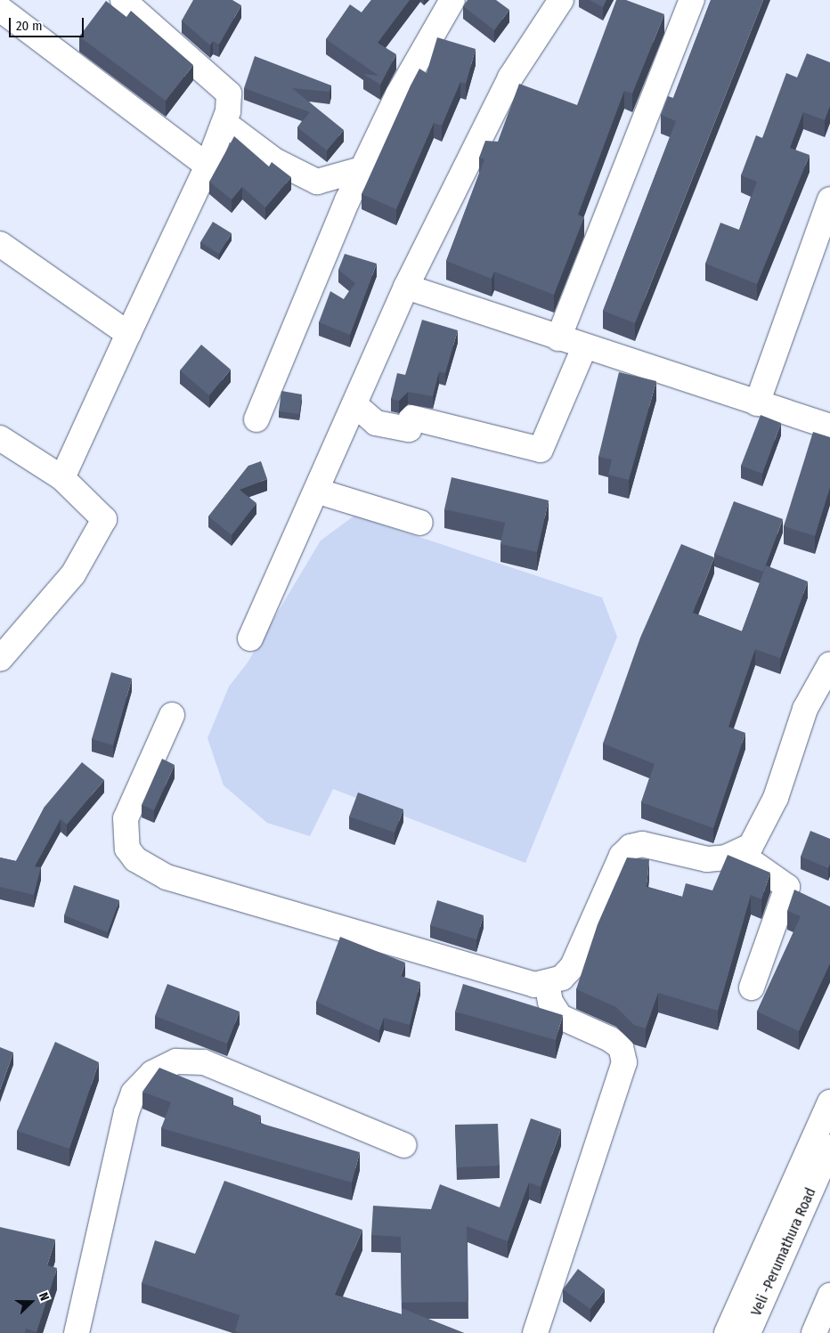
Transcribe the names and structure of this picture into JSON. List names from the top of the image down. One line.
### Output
{"streets":{"street":["Veli -Perumathura Road"]},"scale_bar":"20 m","north":"right"}
